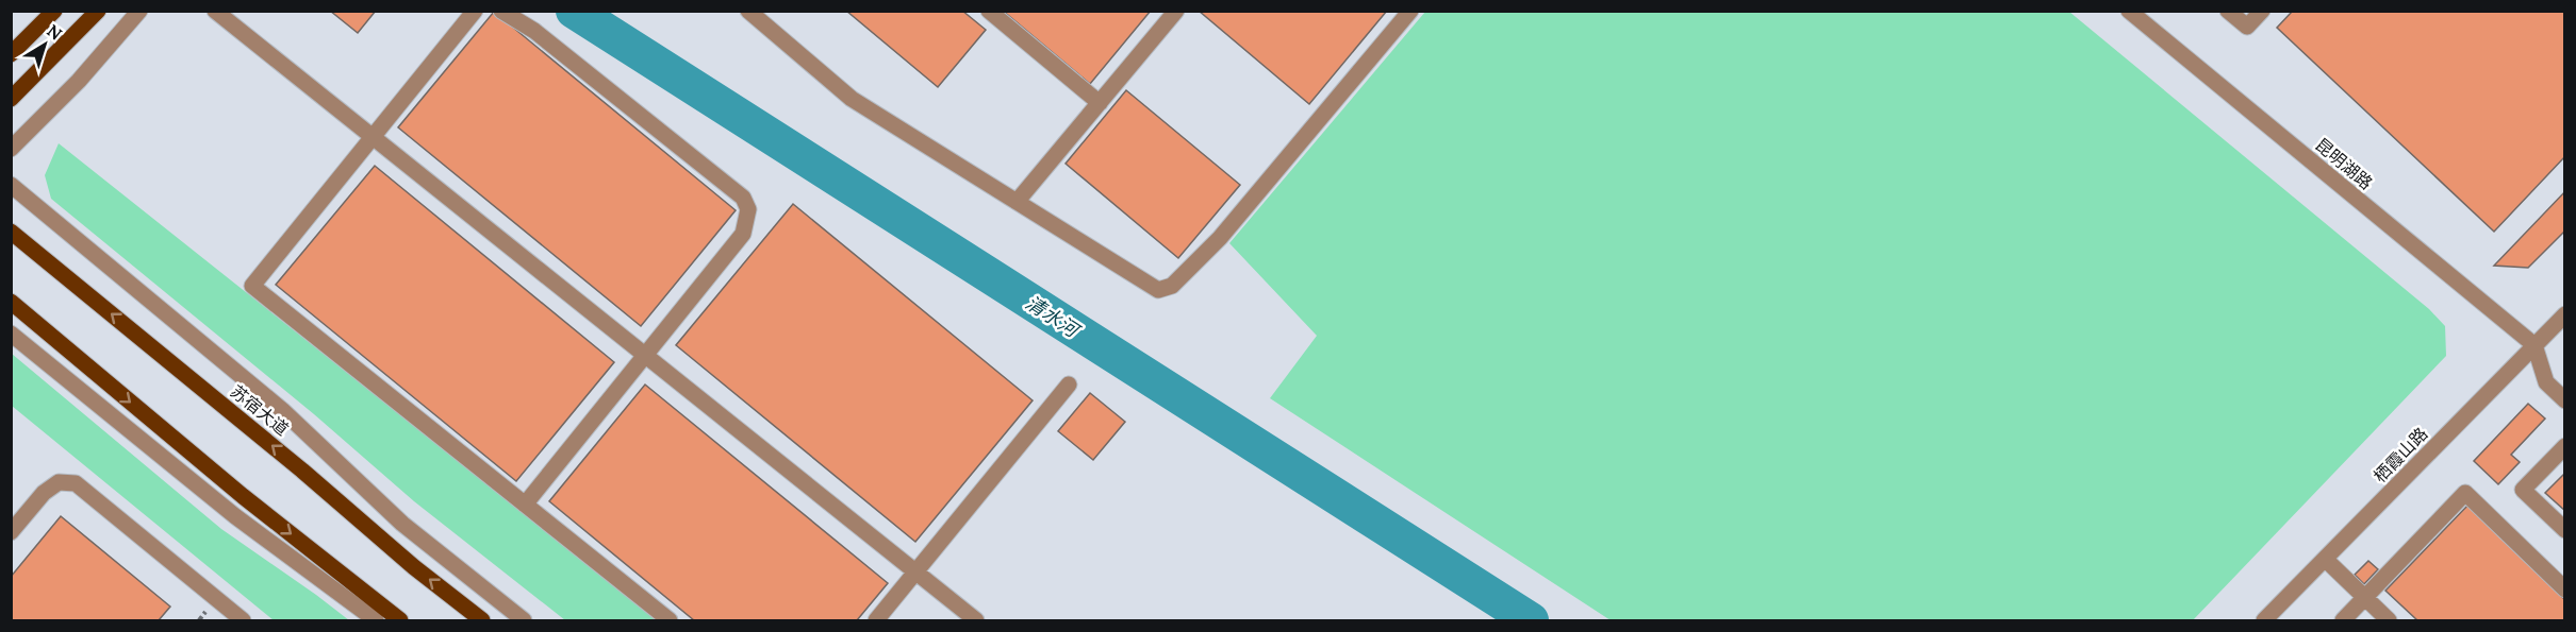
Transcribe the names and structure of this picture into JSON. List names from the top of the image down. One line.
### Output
{"streets":{"main road":["苏宿大道"],"street":["昆明湖路","栖霞山路"]},"crossings":[["昆明湖路","栖霞山路"]],"water":["清水河"],"north":"top right"}
